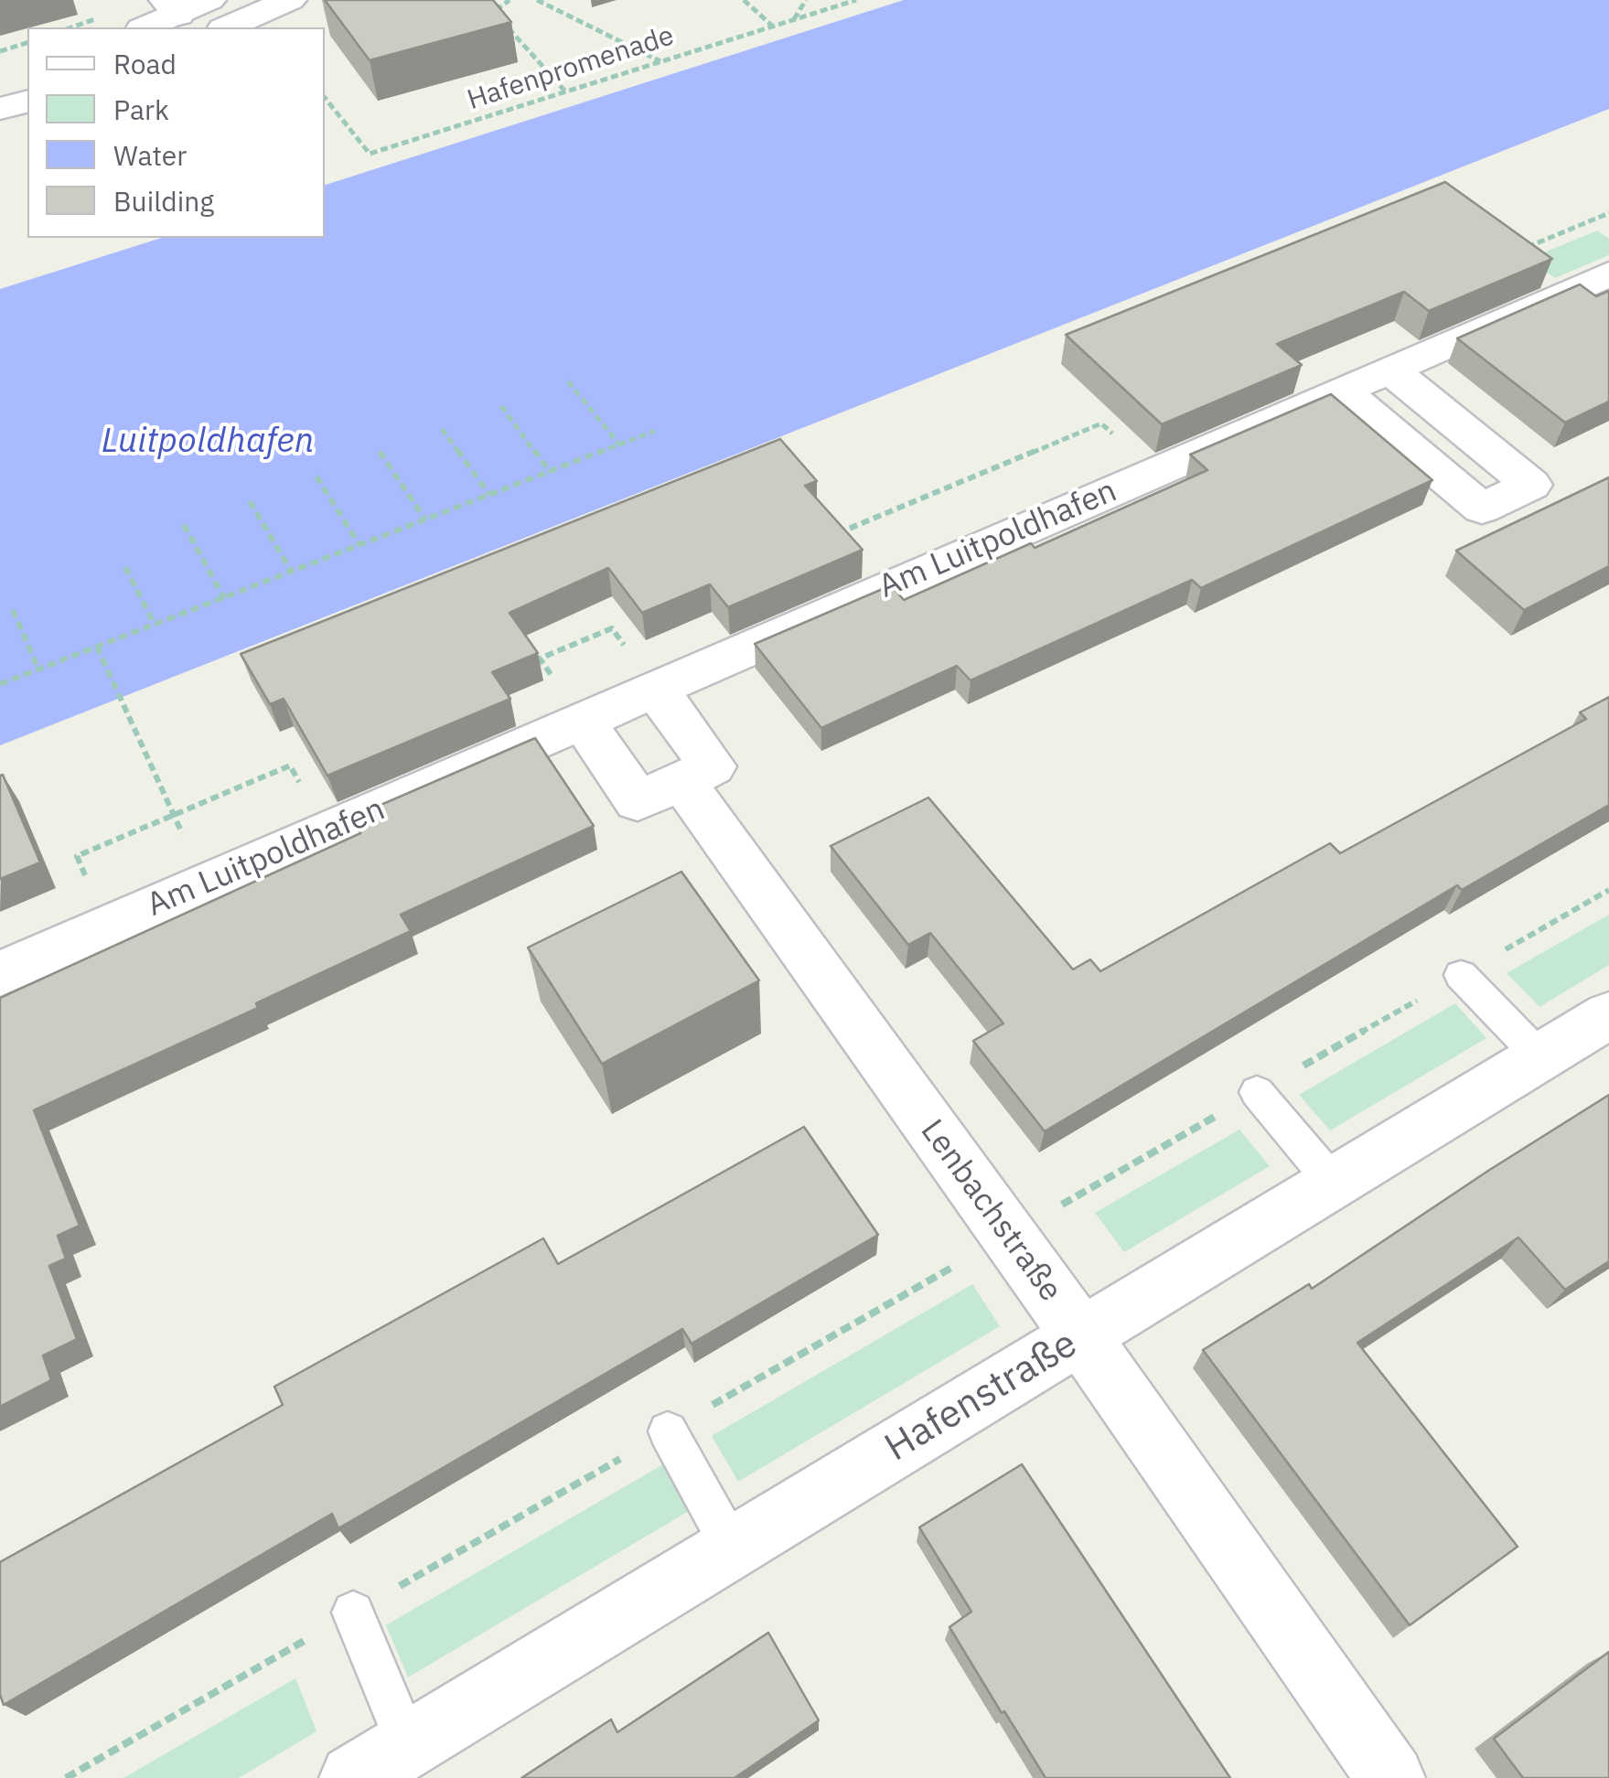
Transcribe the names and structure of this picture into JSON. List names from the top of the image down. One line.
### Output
{"streets":{"street":["Am Luitpoldhafen","Lenbachstraße","Hafenstraße"],"path":["Hafenpromenade"]},"crossings":[["Lenbachstraße","Hafenstraße"]],"water":["Luitpoldhafen"],"legend":["Road","Park","Water","Building"]}
